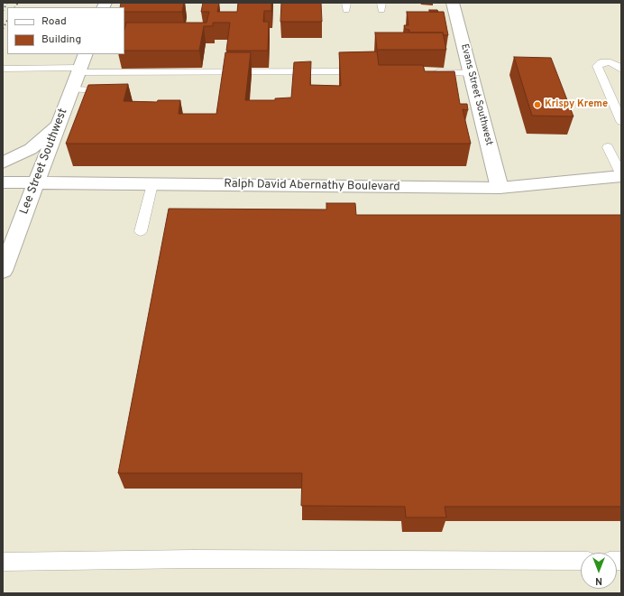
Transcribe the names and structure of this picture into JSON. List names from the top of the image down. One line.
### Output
{"streets":{"street":["Evans Street Southwest","Lee Street Southwest","Ralph David Abernathy Boulevard"]},"crossings":[["Evans Street Southwest","Ralph David Abernathy Boulevard"],["Lee Street Southwest","Ralph David Abernathy Boulevard"]],"places":["Krispy Kreme"],"legend":["Road","Building"],"north":"bottom"}
